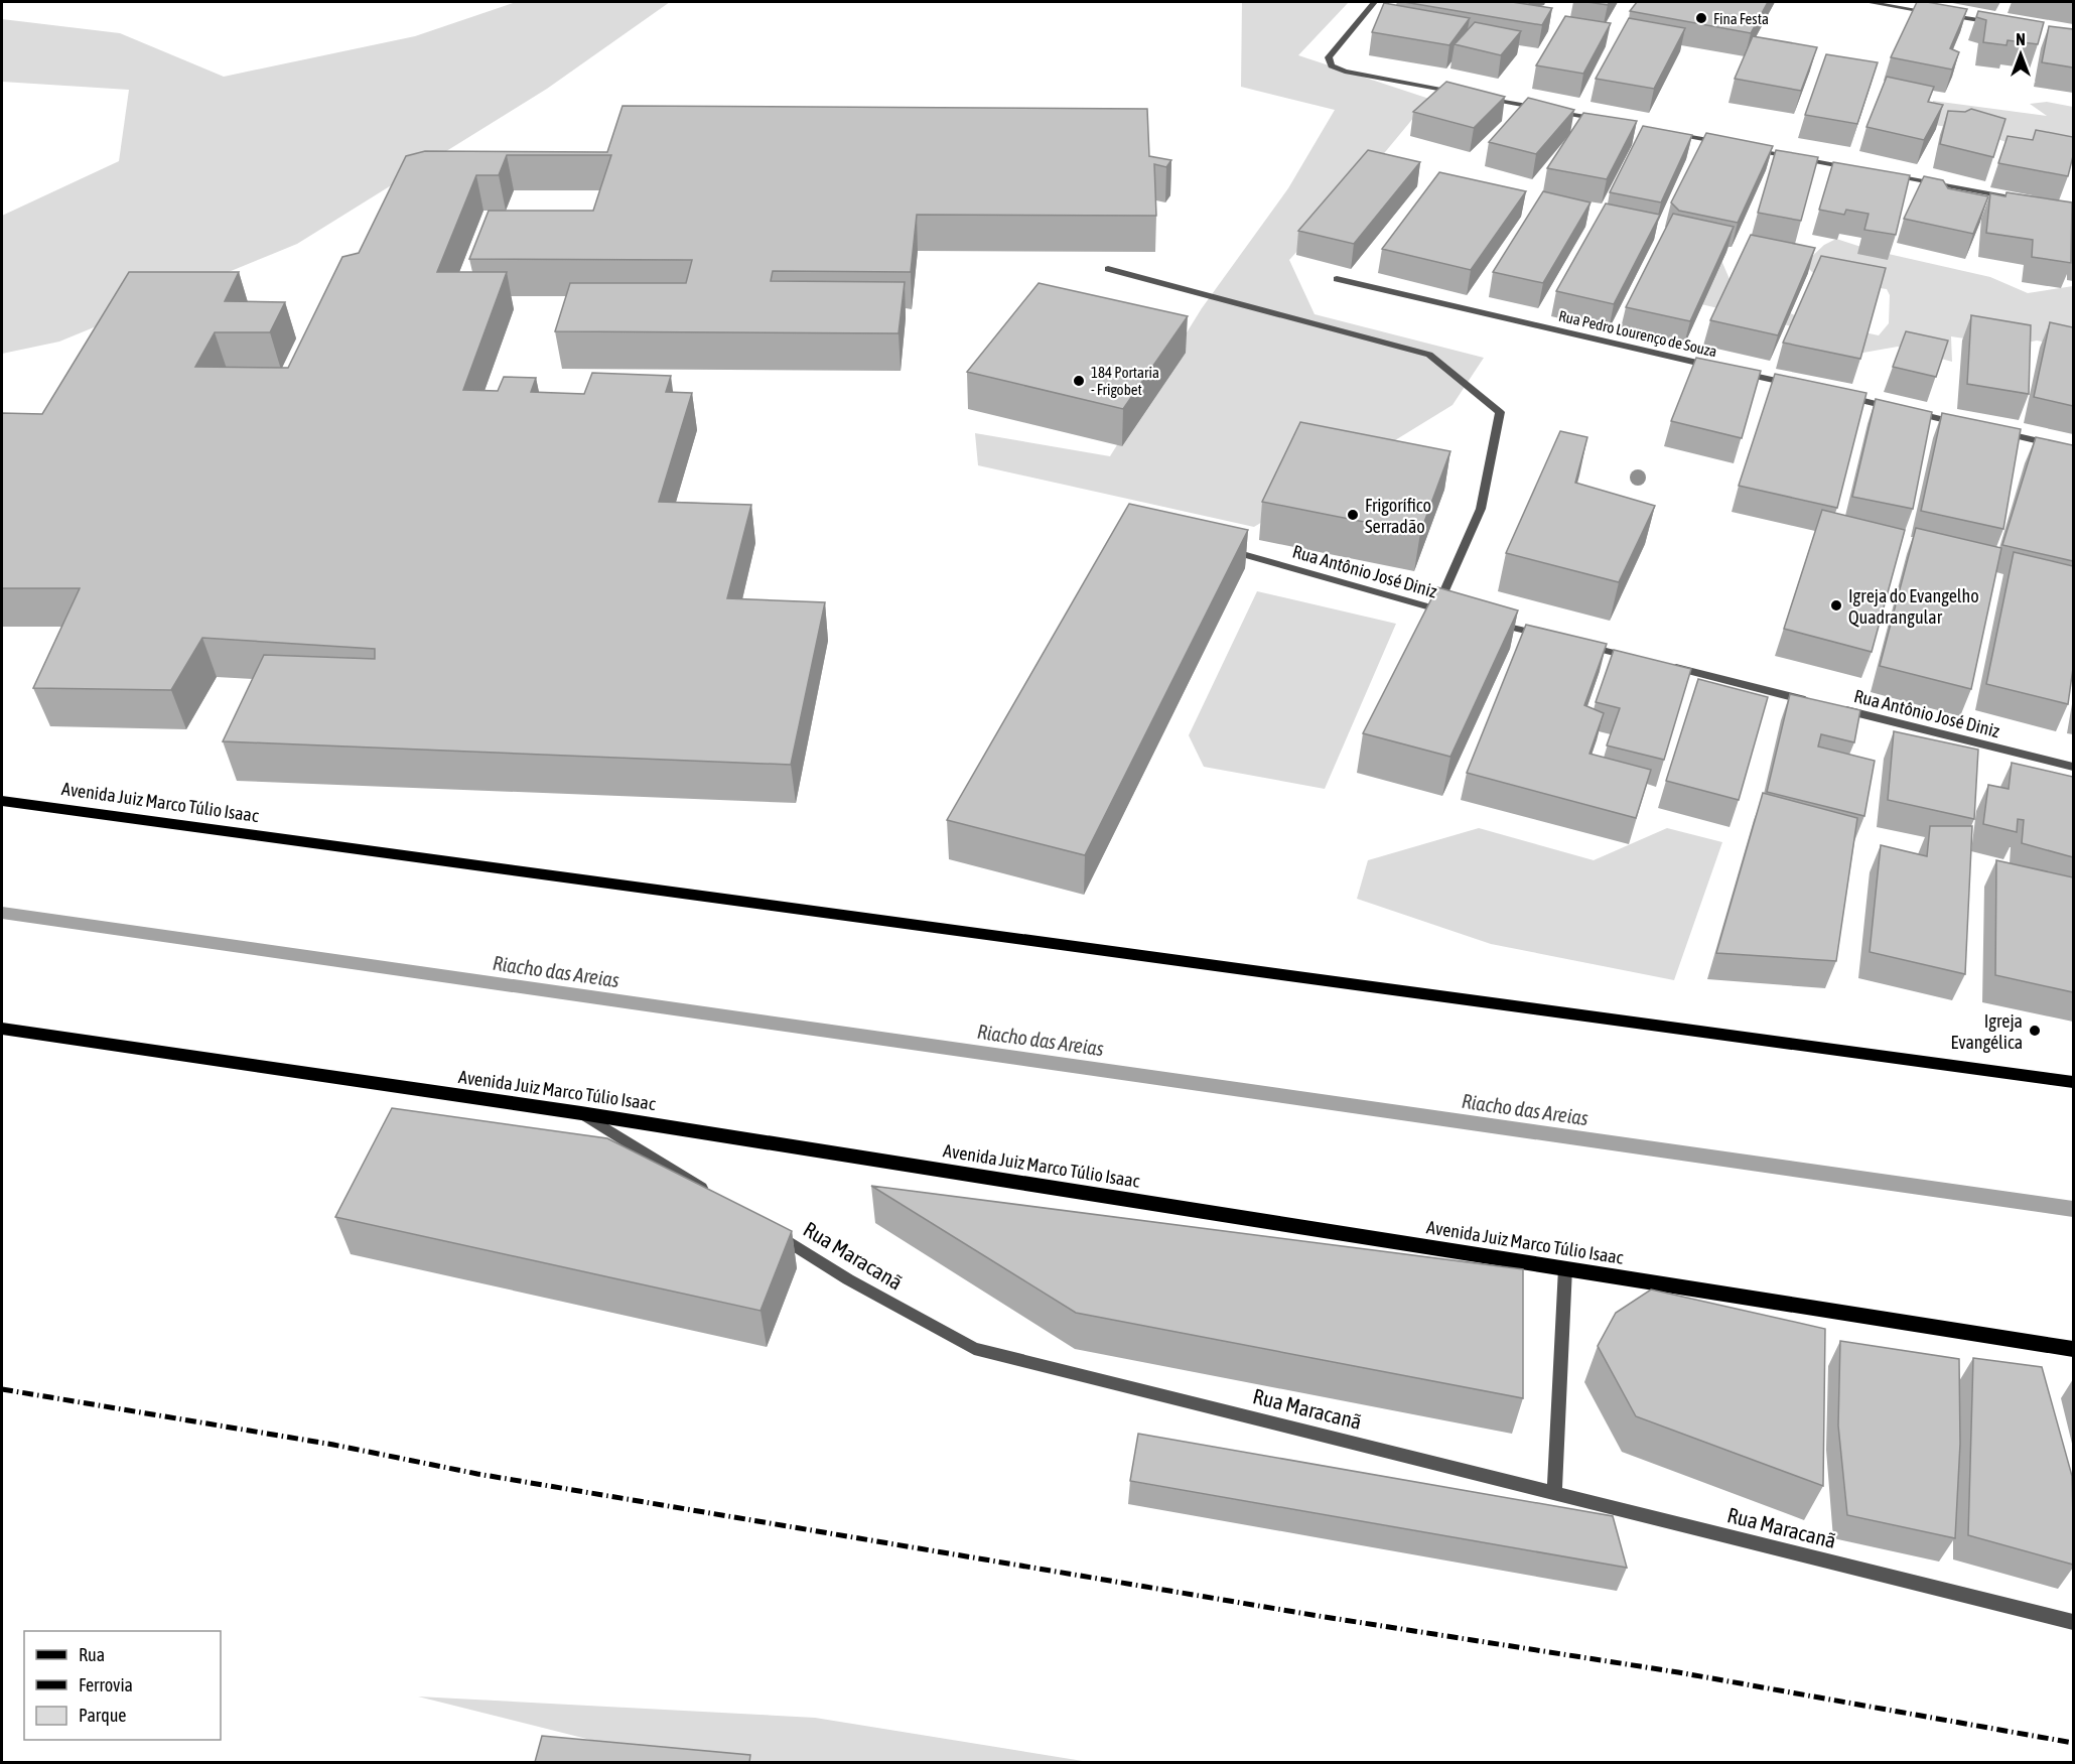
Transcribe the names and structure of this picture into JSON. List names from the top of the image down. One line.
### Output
{"streets":{"main road":["Avenida Juiz Marco Túlio Isaac"],"street":["Rua Pedro Lourenço de Souza","Rua Antônio José Diniz","Rua Maracanã"]},"water":["Riacho das Areias"],"places":["Fina Festa","184 Portaria - Frigobet","Frigorífico Serradão","Igreja do Evangelho Quadrangular","Igreja Evangélica"],"legend":["Rua","Ferrovia","Parque"],"north":"top"}
